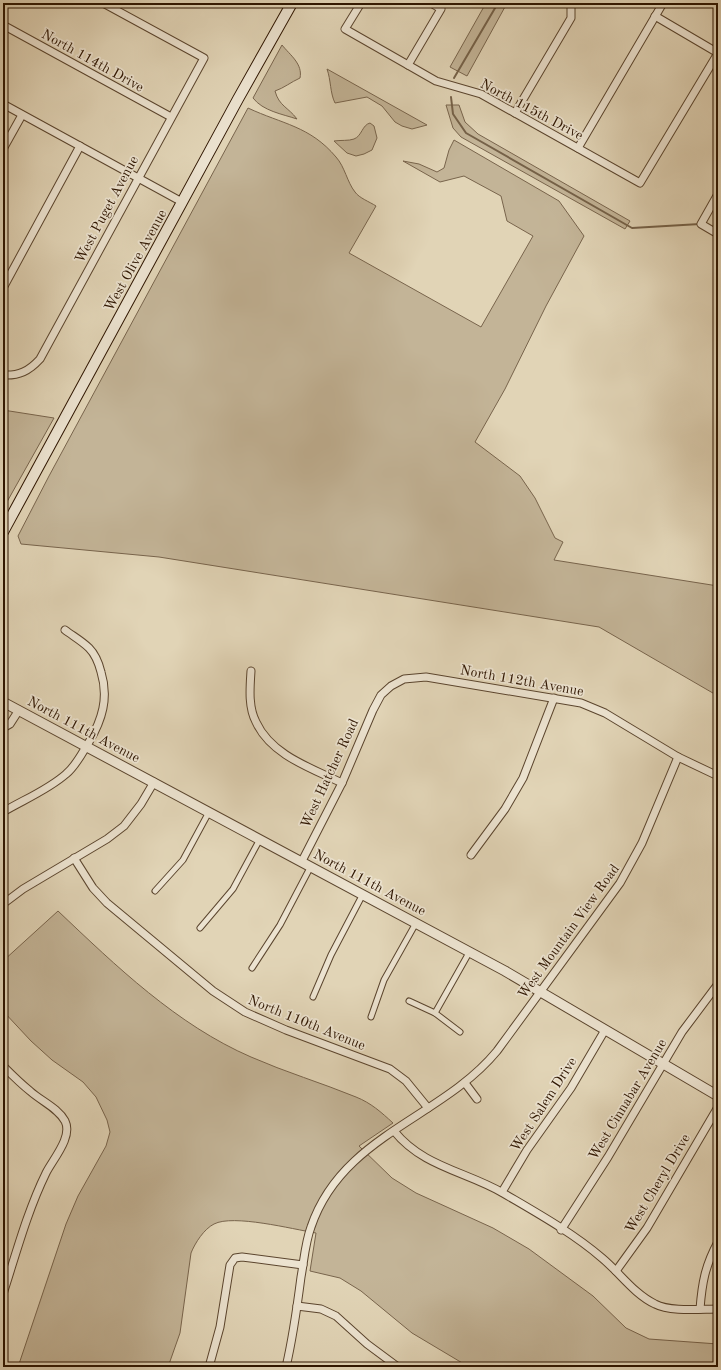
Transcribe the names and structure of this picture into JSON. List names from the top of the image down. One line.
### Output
{"streets":{"main road":["West Olive Avenue"],"street":["North 114th Drive","North 115th Drive","West Puget Avenue","North 112th Avenue","North 111th Avenue","West Hatcher Road","West Mountain View Road","North 110th Avenue","West Cinnabar Avenue","West Salem Drive","West Cheryl Drive"]},"crossings":[["North 114th Drive","West Puget Avenue"],["North 112th Avenue","West Hatcher Road"],["North 112th Avenue","West Mountain View Road"],["North 111th Avenue","West Hatcher Road"],["North 111th Avenue","West Mountain View Road"],["North 111th Avenue","West Cinnabar Avenue"],["North 111th Avenue","West Salem Drive"],["West Mountain View Road","North 110th Avenue"]]}
